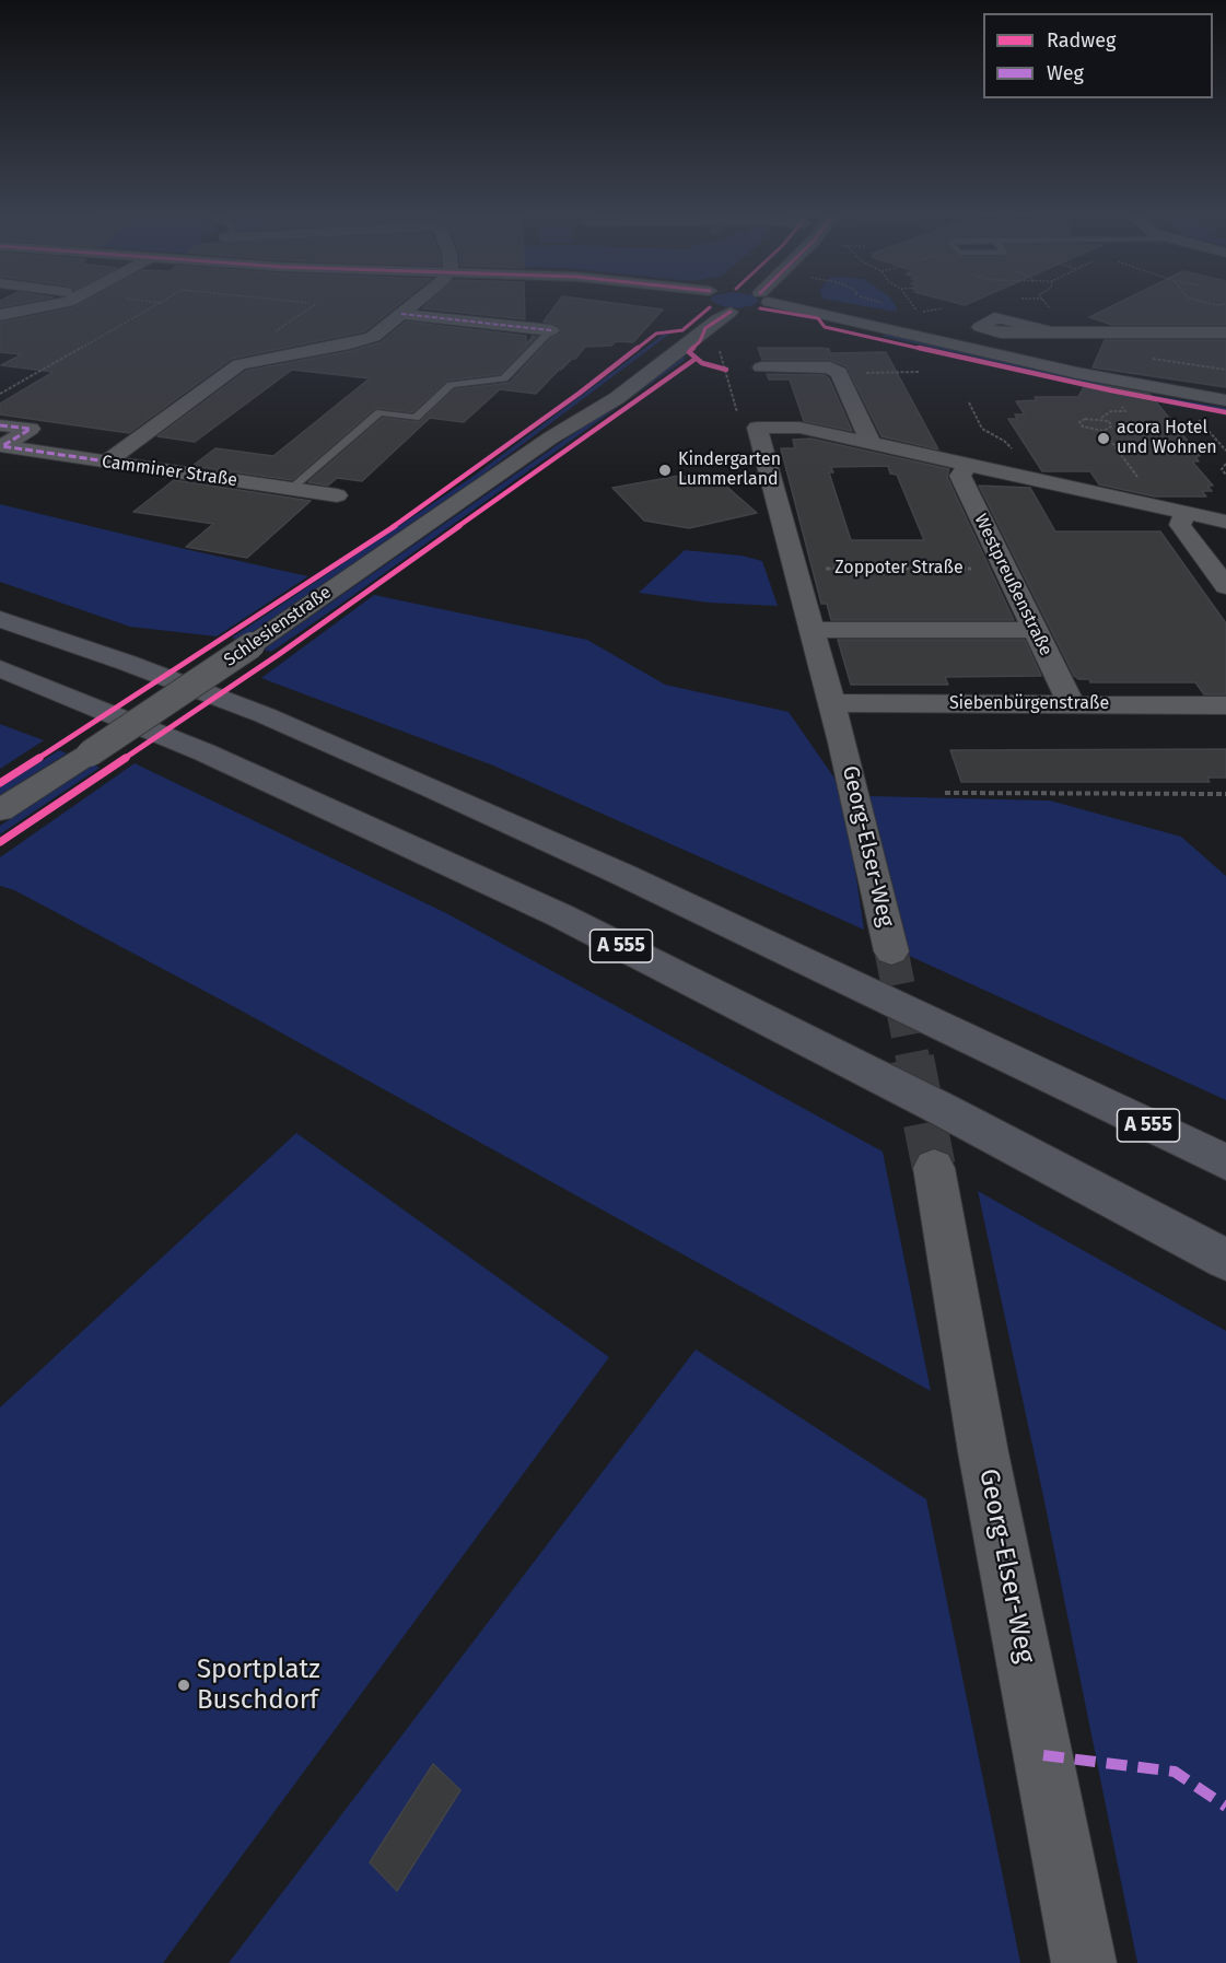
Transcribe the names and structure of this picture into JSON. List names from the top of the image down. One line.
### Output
{"streets":{"highway":["A 555"],"street":["Camminer Straße","Westpreußenstraße","Schlesienstraße","Siebenbürgenstraße","Georg-Elser-Weg"],"path":["Zoppoter Straße"]},"crossings":[["Zoppoter Straße","Westpreußenstraße"],["Westpreußenstraße","Siebenbürgenstraße"],["Siebenbürgenstraße","Georg-Elser-Weg"]],"places":["acora Hotel und Wohnen","Kindergarten Lummerland","Sportplatz Buschdorf"],"legend":["Radweg","Weg"]}
